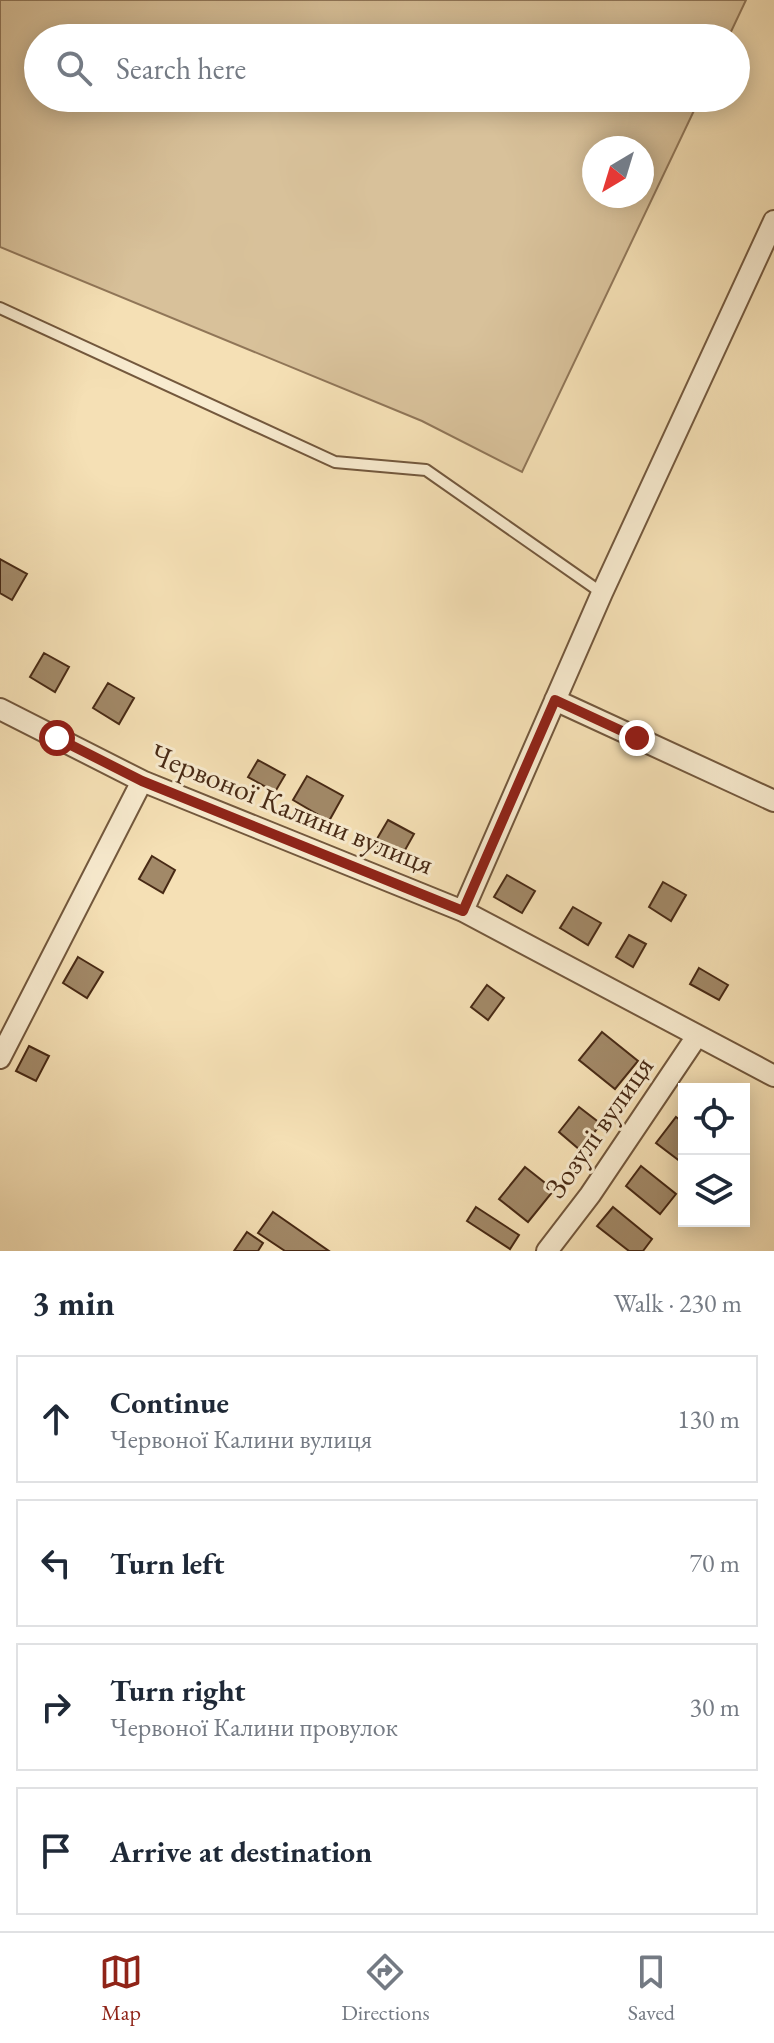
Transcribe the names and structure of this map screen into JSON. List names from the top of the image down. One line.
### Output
{"streets":{"street":["Червоної Калини вулиця","Зозулі вулиця"]},"crossings":[["Червоної Калини вулиця","Зозулі вулиця"]],"north":"bottom left","page":{"search":"Search here","heading":["3 min","Walk · 230 m"],"list":[["Continue","Червоної Калини вулиця","130 m"],["Turn left","70 m"],["Turn right","Червоної Калини провулок","30 m"],"Arrive at destination"],"nav":["Map","Directions","Saved"]}}
